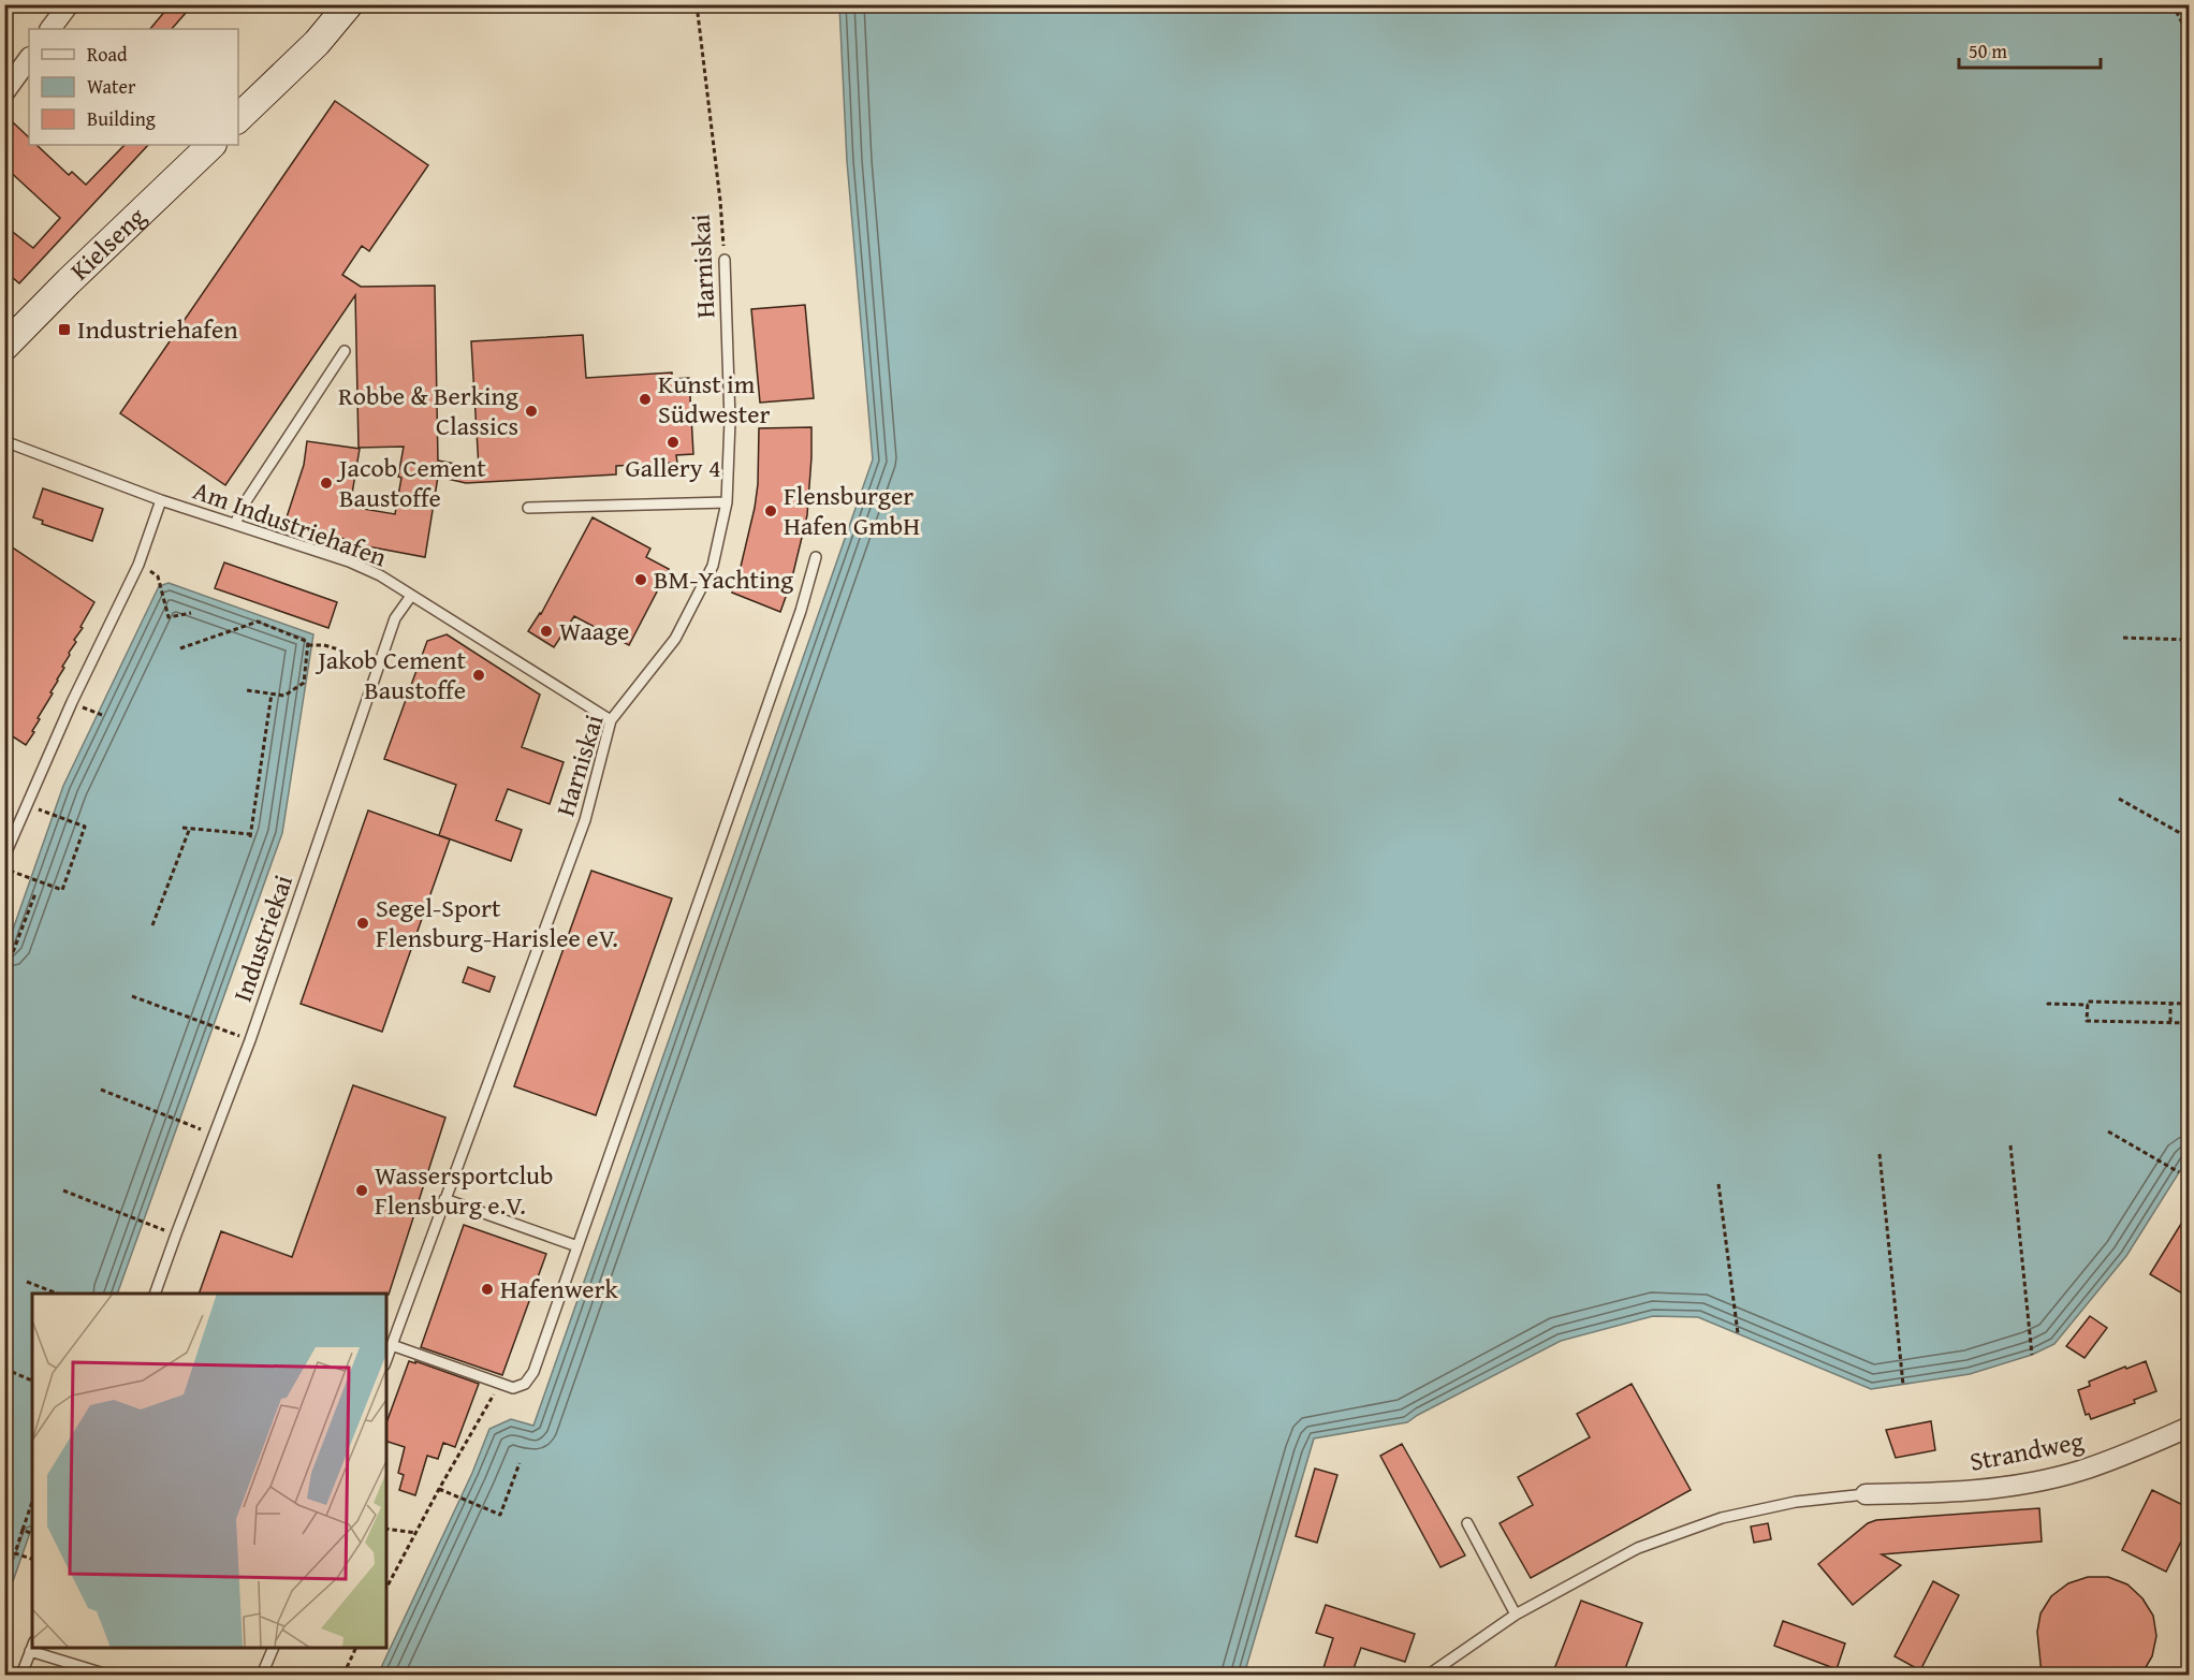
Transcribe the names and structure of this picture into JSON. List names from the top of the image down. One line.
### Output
{"streets":{"street":["Kielseng","Strandweg"],"lane":["Harniskai","Am Industriehafen","Industriekai"]},"crossings":[["Harniskai","Am Industriehafen"],["Am Industriehafen","Industriekai"]],"places":{"transit":["Industriehafen"],"other":["Kunst im Südwester","Robbe & Berking Classics","Gallery 4","Jacob Cement Baustoffe","Flensburger Hafen GmbH","BM-Yachting","Waage","Jakob Cement Baustoffe","Segel-Sport Flensburg-Harislee eV.","Wassersportclub Flensburg e.V.","Hafenwerk"]},"legend":["Road","Water","Building"],"scale_bar":"50 m"}
